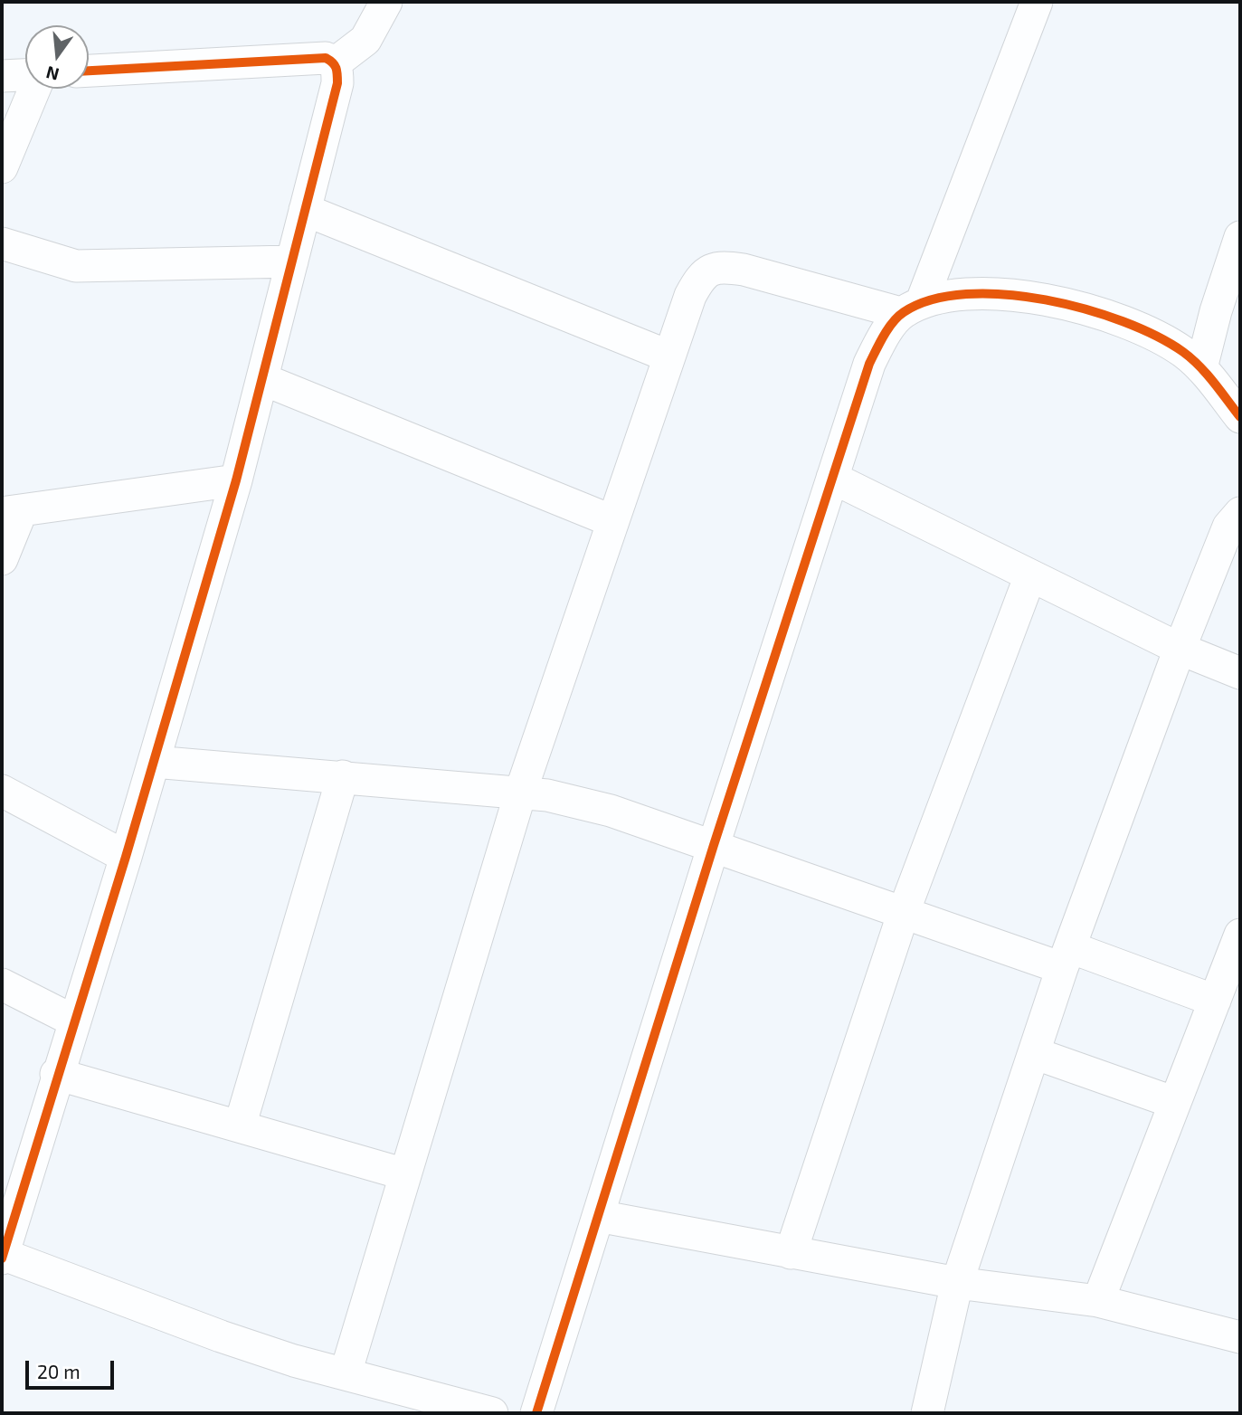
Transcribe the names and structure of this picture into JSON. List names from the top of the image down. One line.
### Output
{"scale_bar":"20 m","north":"bottom"}
